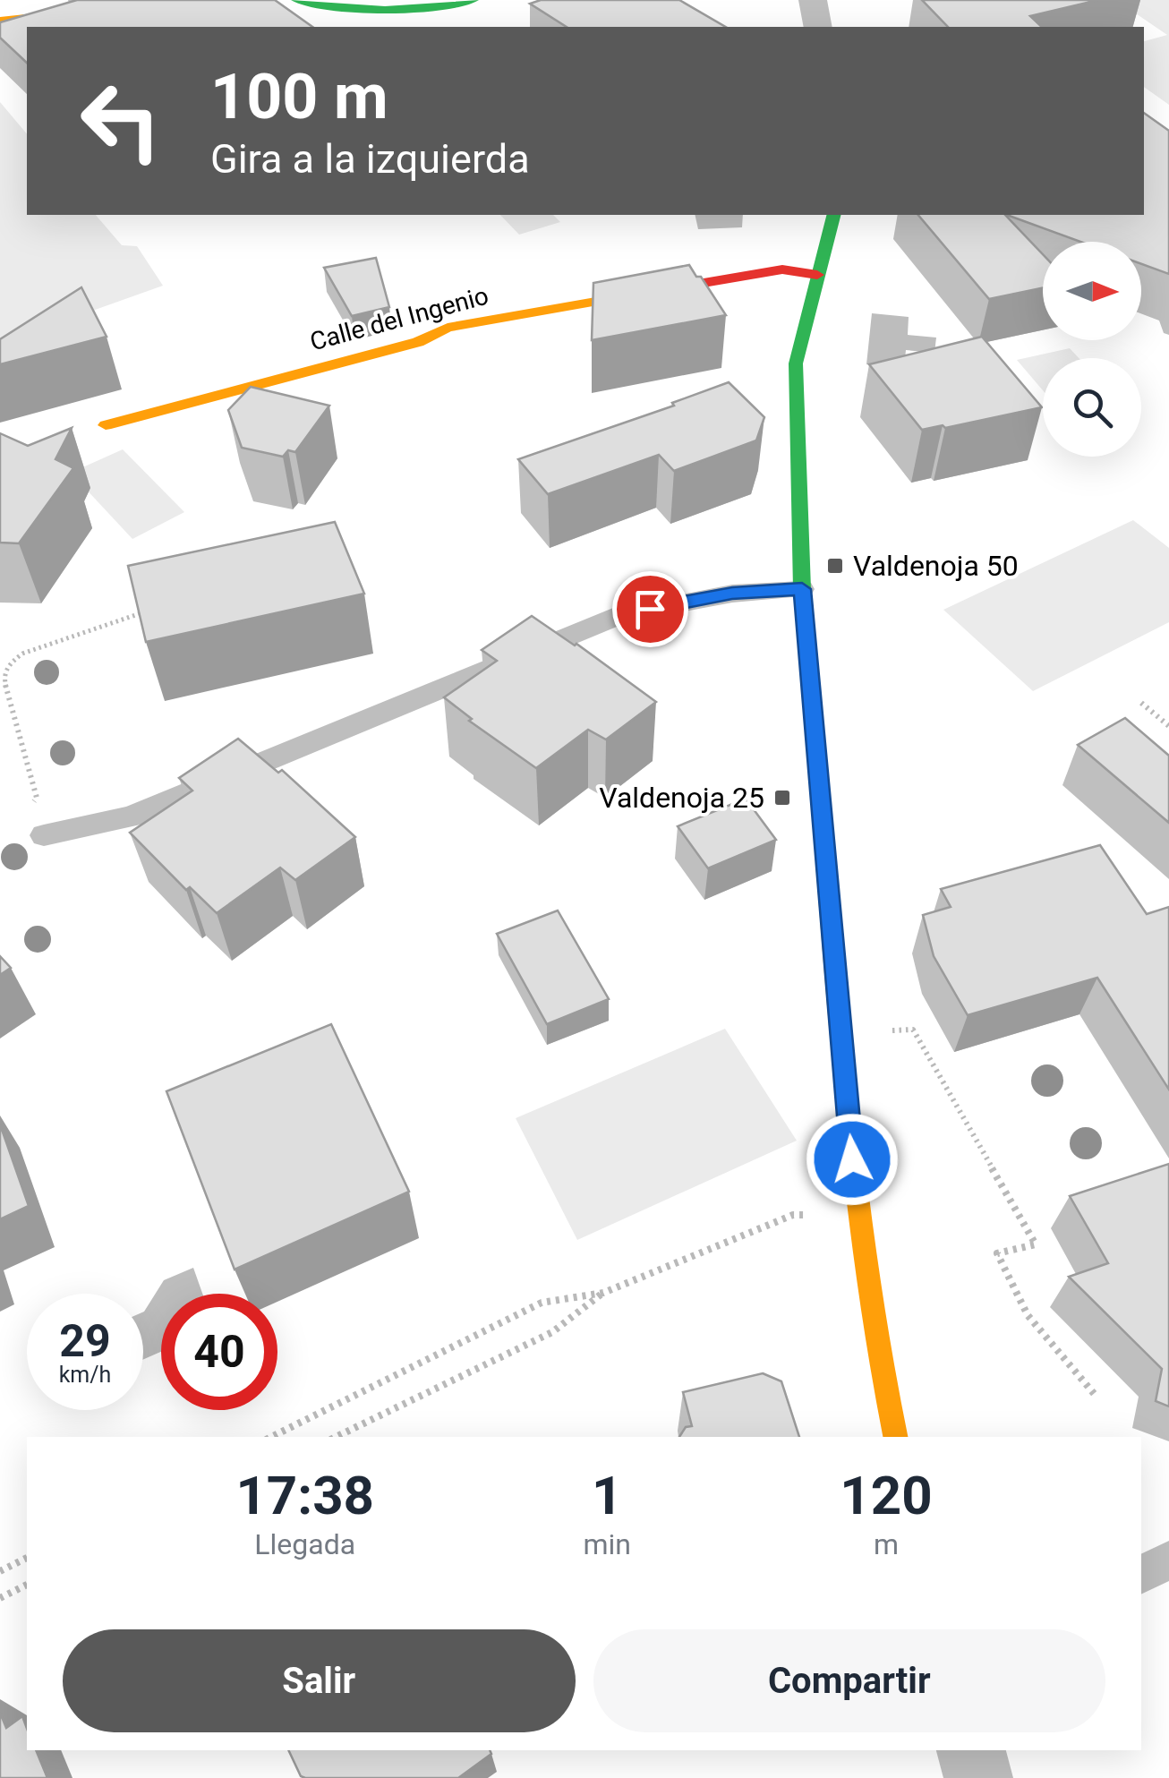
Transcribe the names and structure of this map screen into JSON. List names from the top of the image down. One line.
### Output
{"streets":{"street":["Calle del Ingenio"]},"places":{"transit":["Valdenoja 50","Valdenoja 25"]},"north":"right","page":{"turn":["100 m","Gira a la izquierda"],"speed":"29 km/h","limit":"40","eta":["17:38","Llegada","1","min","120","m"],"buttons":["Salir","Compartir"]}}
